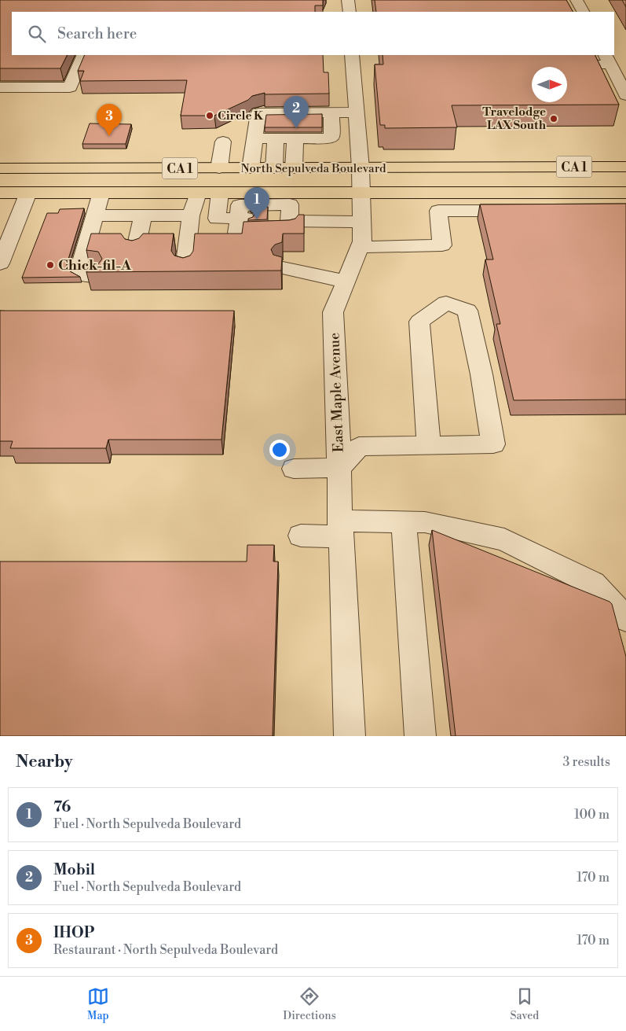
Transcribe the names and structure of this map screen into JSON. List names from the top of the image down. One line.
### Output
{"streets":{"highway":["CA 1","North Sepulveda Boulevard"],"street":["East Maple Avenue"]},"crossings":[["North Sepulveda Boulevard","East Maple Avenue"]],"places":["Circle K","Travelodge LAX South","Chick-fil-A"],"north":"right","page":{"search":"Search here","pins":["2","3","1"],"heading":["Nearby","3 results"],"list":[{"mark":"1","name":"76","note":"Fuel · North Sepulveda Boulevard","value":"100 m"},{"mark":"2","name":"Mobil","note":"Fuel · North Sepulveda Boulevard","value":"170 m"},{"mark":"3","name":"IHOP","note":"Restaurant · North Sepulveda Boulevard","value":"170 m"}],"nav":["Map","Directions","Saved"]}}
